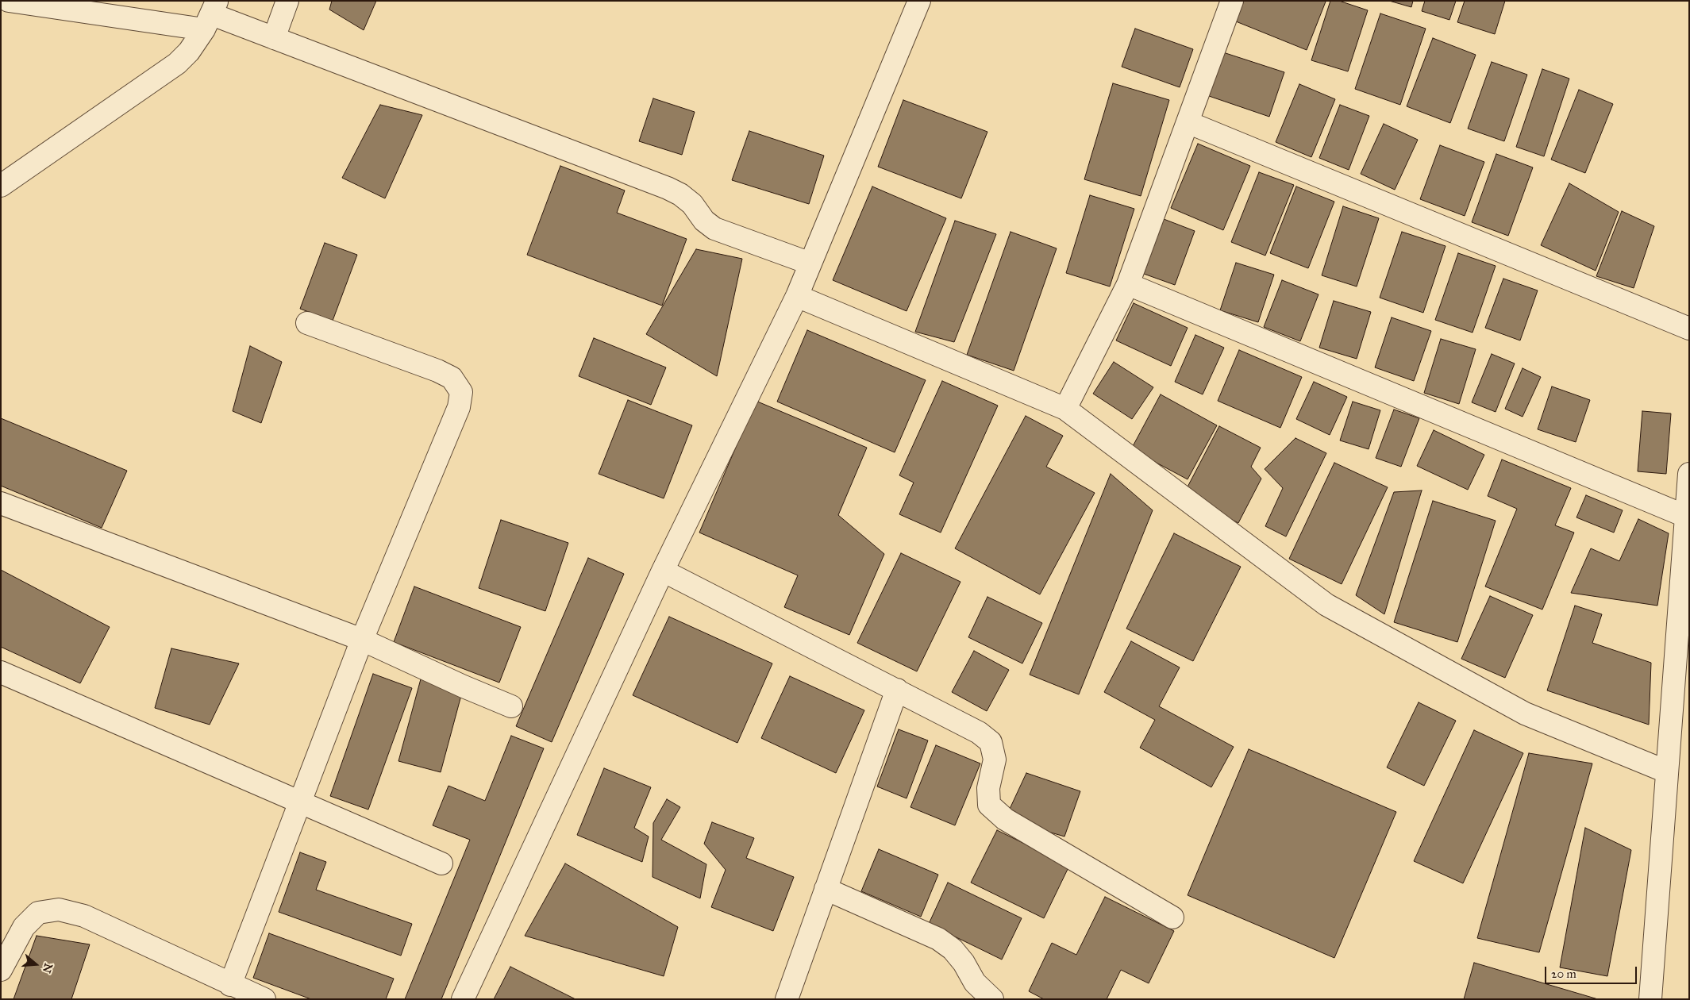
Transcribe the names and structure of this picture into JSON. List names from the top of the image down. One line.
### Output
{"scale_bar":"20 m","north":"right"}
